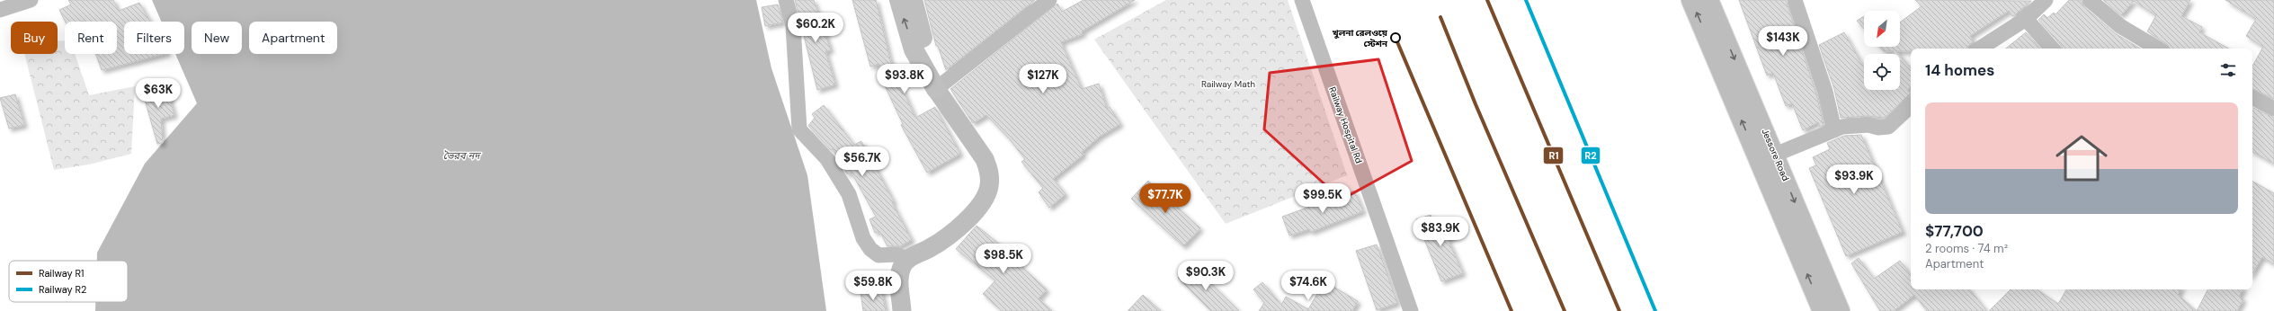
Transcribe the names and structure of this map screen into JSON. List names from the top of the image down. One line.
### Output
{"streets":{"highway":["Jessore Road"],"street":["Railway Hospital Rd"]},"water":["ভৈরব নদ"],"parks":["Railway Math"],"places":["খুলনা রেলওয়ে স্টেশন"],"lines":["rail line R1","rail line R2"],"legend":["Railway R1","Railway R2"],"north":"bottom left","page":{"price":["$60.2K","$143K","$93.8K","$127K","$63K","$56.7K","$93.9K","$77.7K","$99.5K","$83.9K","$98.5K","$90.3K","$59.8K","$74.6K"],"chip":["Buy","Rent","Filters","New","Apartment"],"heading":"14 homes","list":[{"name":"$77,700","note":"2 rooms · 74 m² · Apartment"}]}}
